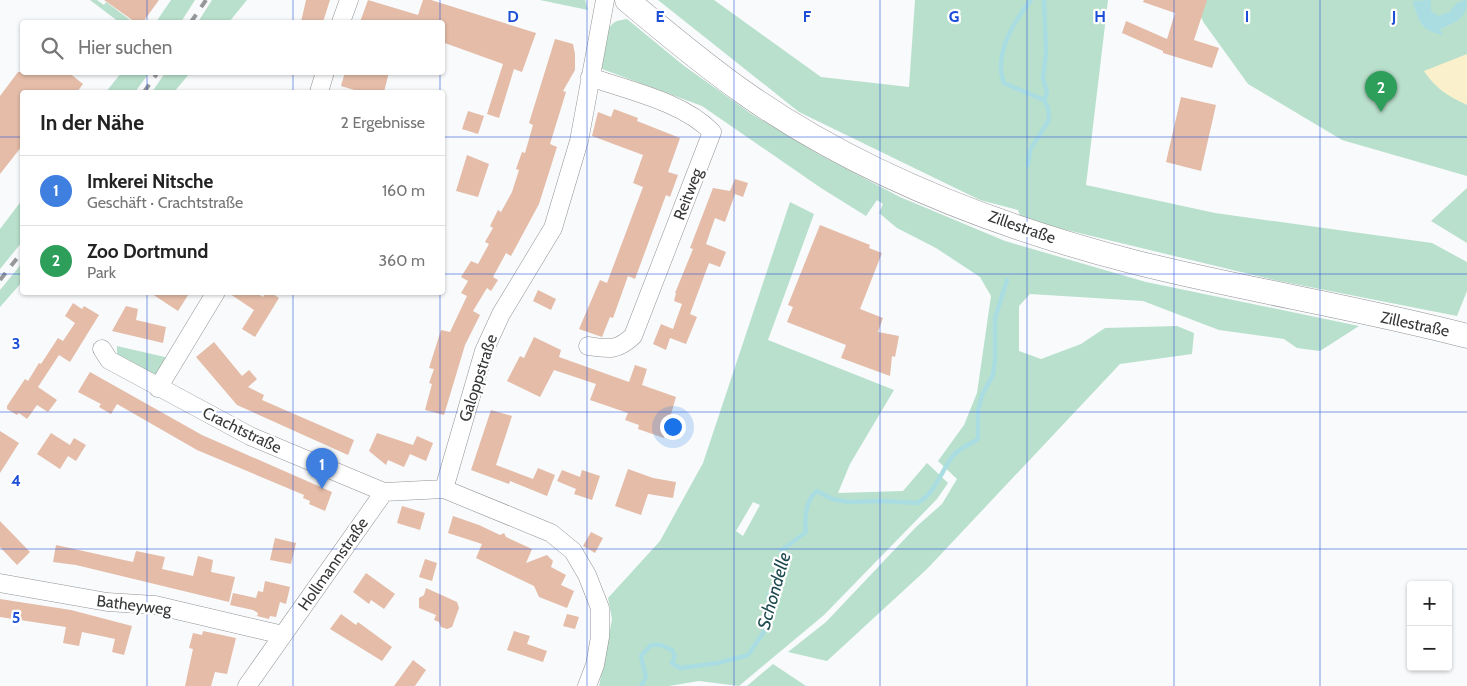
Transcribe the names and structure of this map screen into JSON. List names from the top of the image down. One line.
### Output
{"streets":{"main road":["Zillestraße"],"street":["Reitweg","Galoppstraße","Crachtstraße","Hollmannstraße","Batheyweg"]},"crossings":[["Reitweg","Galoppstraße"],["Crachtstraße","Hollmannstraße"],["Hollmannstraße","Batheyweg"]],"water":["Schondelle"],"page":{"search":"Hier suchen","pins":["2","1"],"heading":["In der Nähe","2 Ergebnisse"],"list":[{"mark":"1","name":"Imkerei Nitsche","note":"Geschäft · Crachtstraße","value":"160 m"},{"mark":"2","name":"Zoo Dortmund","note":"Park","value":"360 m"}],"map_buttons":["+","−"]},"grid":{"columns":["D","E","F","G","H","I","J"],"rows":["3","4","5"]}}
